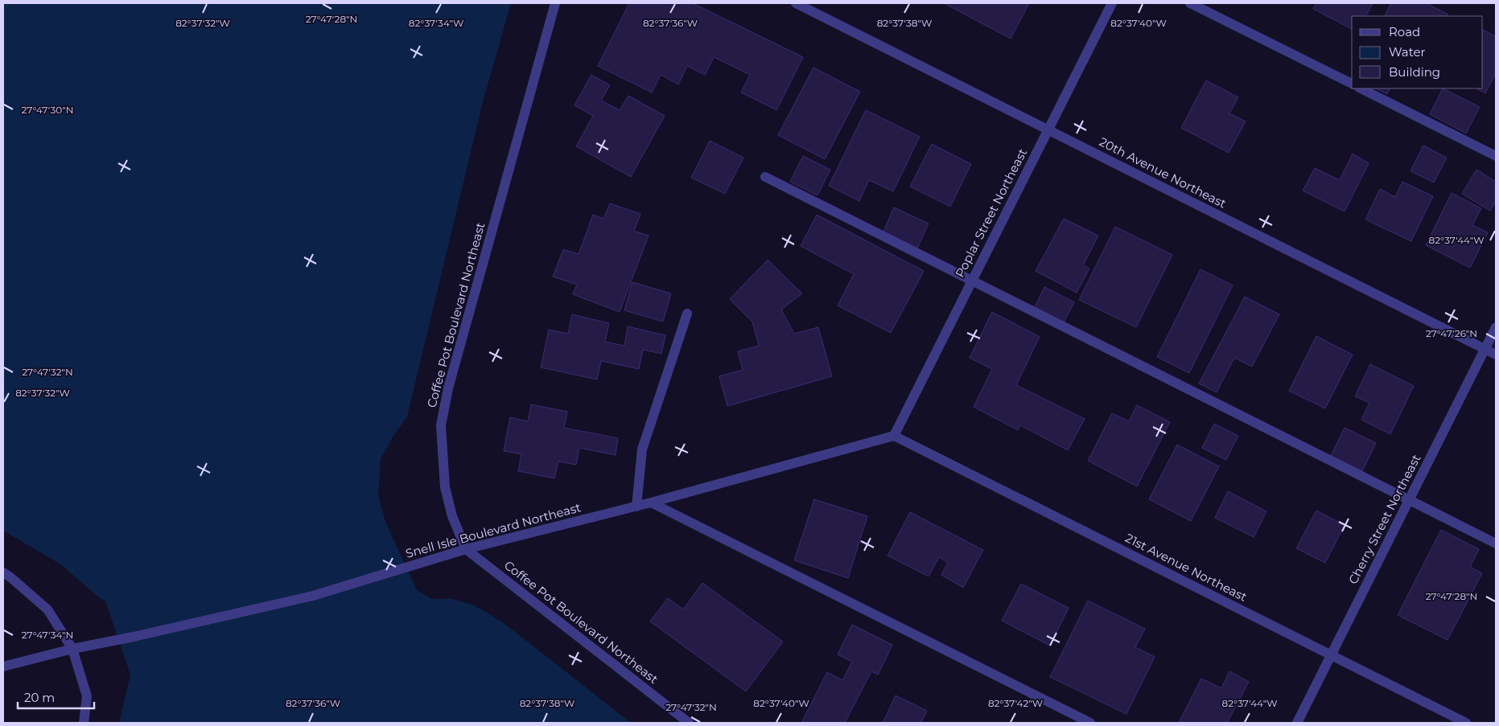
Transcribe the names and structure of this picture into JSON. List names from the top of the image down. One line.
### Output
{"streets":{"street":["20th Avenue Northeast","Poplar Street Northeast","Coffee Pot Boulevard Northeast","Cherry Street Northeast","Snell Isle Boulevard Northeast","21st Avenue Northeast"]},"crossings":[["20th Avenue Northeast","Poplar Street Northeast"],["20th Avenue Northeast","Cherry Street Northeast"],["Poplar Street Northeast","Snell Isle Boulevard Northeast"],["Poplar Street Northeast","21st Avenue Northeast"],["Coffee Pot Boulevard Northeast","Snell Isle Boulevard Northeast"],["Cherry Street Northeast","21st Avenue Northeast"],["Snell Isle Boulevard Northeast","21st Avenue Northeast"]],"legend":["Road","Water","Building"],"scale_bar":"20 m","coordinates":["27°47'28\"N","82°37'32\"W","82°37'34\"W","82°37'36\"W","82°37'38\"W","82°37'40\"W","27°47'30\"N","82°37'44\"W","27°47'26\"N","27°47'32\"N","27°47'34\"N","82°37'42\"W"]}
